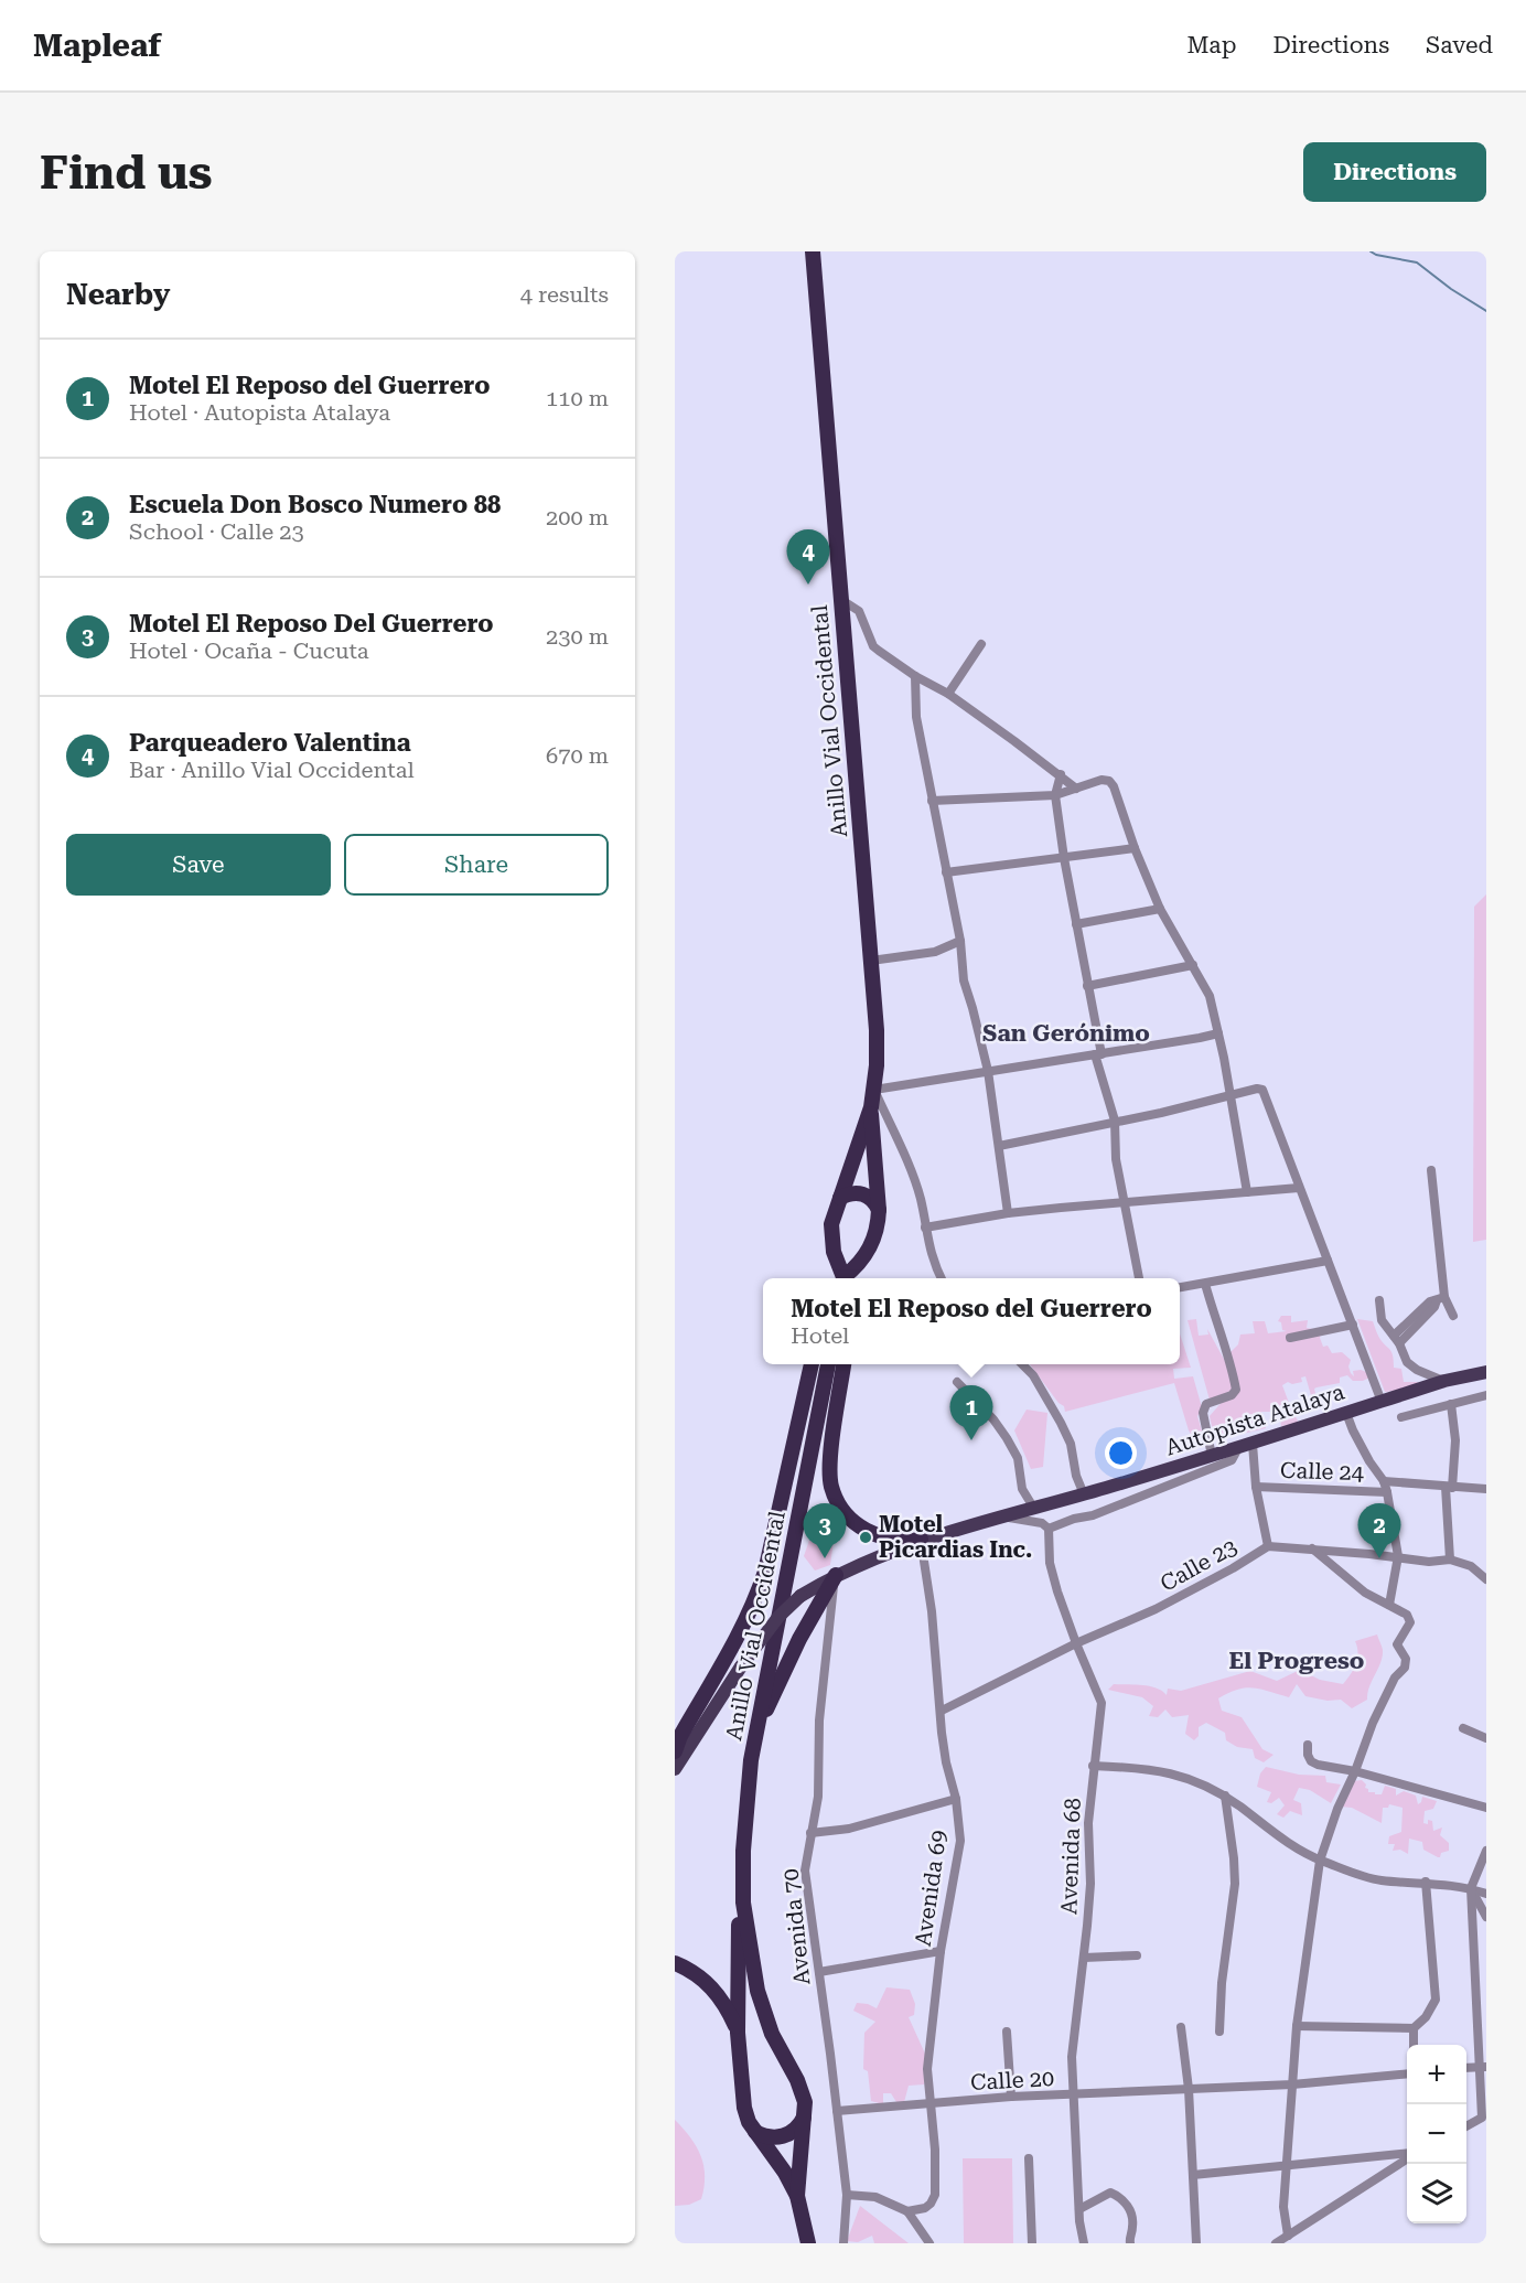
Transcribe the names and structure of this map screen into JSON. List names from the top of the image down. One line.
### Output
{"streets":{"highway":["Anillo Vial Occidental"],"main road":["Autopista Atalaya"],"street":["Calle 24","Calle 23","Avenida 68","Avenida 69","Avenida 70","Calle 20"]},"crossings":[["Autopista Atalaya","Avenida 69"],["Autopista Atalaya","Avenida 70"],["Calle 23","Avenida 68"],["Calle 23","Avenida 69"],["Avenida 68","Calle 20"],["Avenida 69","Calle 20"],["Avenida 70","Calle 20"]],"districts":["San Gerónimo","El Progreso"],"places":["Motel Picardias Inc."],"page":{"header":"Mapleaf","nav":["Map","Directions","Saved"],"buttons":["Directions",["Save","Share"]],"title":"Find us","heading":["Nearby","4 results"],"list":[{"mark":"1","name":"Motel El Reposo del Guerrero","note":"Hotel · Autopista Atalaya","value":"110 m"},{"mark":"2","name":"Escuela Don Bosco Numero 88","note":"School · Calle 23","value":"200 m"},{"mark":"3","name":"Motel El Reposo Del Guerrero","note":"Hotel · Ocaña - Cucuta","value":"230 m"},{"mark":"4","name":"Parqueadero Valentina","note":"Bar · Anillo Vial Occidental","value":"670 m"}],"pins":["4","1","2","3"],"popup":["Motel El Reposo del Guerrero","Hotel"],"map_buttons":["+","−"]}}
